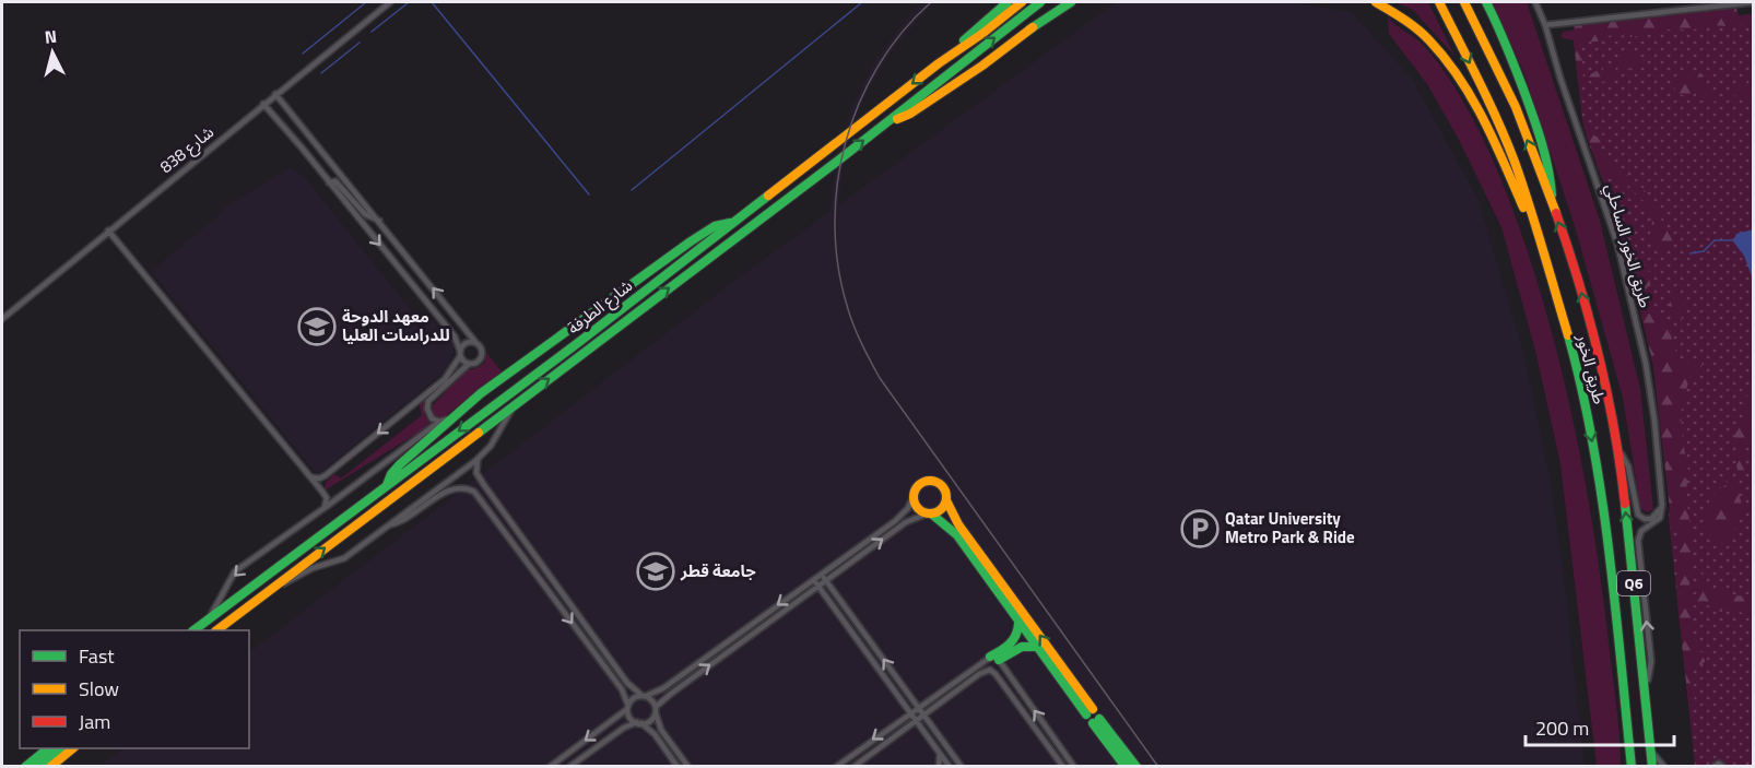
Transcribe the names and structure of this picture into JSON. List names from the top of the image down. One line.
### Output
{"streets":{"main road":["شارع الطرفة","طريق الخور","Q6"],"street":["شارع 838","طريق الخور الساحلي"]},"places":{"school or university":["معهد الدوحة للدراسات العليا","جامعة قطر"],"parking":["Qatar University Metro Park & Ride"]},"legend":["Fast","Slow","Jam"],"scale_bar":"200 m","north":"top"}
